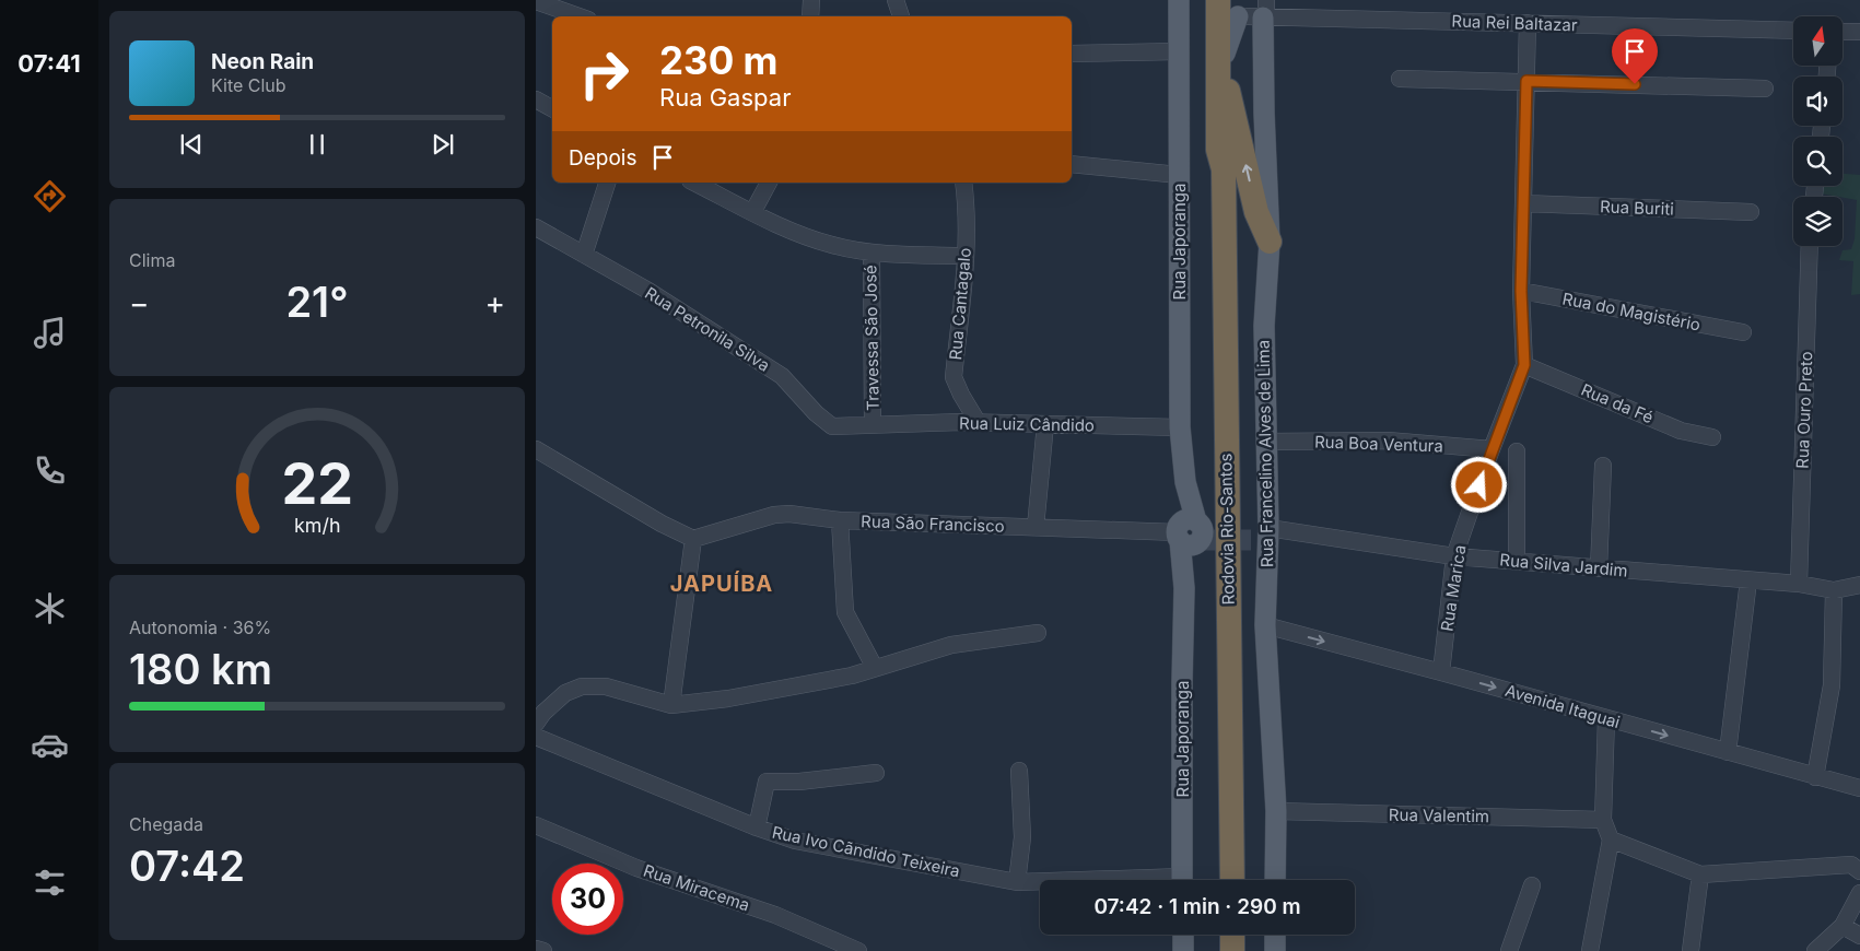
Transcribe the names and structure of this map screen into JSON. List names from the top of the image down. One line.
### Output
{"streets":{"highway":["Rodovia Rio-Santos"],"main road":["Rua Japoranga","Rua Francelino Alves de Lima"],"street":["Rua Rei Baltazar","Rua Buriti","Rua Cantagalo","Rua do Magistério","Rua Petronila Silva","Travessa São José","Rua da Fé","Rua Ouro Preto","Rua Luiz Cândido","Rua Boa Ventura","Rua São Francisco","Rua Silva Jardim","Rua Marica","Avenida Itaguai","Rua Valentim","Rua Ivo Cãndido Teixeira","Rua Miracema"]},"crossings":[["Rua Rei Baltazar","Rua Francelino Alves de Lima"],["Rua Rei Baltazar","Rodovia Rio-Santos"],["Rua Rei Baltazar","Rua Marica"],["Rua Buriti","Rua Marica"],["Rua Japoranga","Rua Luiz Cândido"],["Rua Japoranga","Rua São Francisco"],["Rua Cantagalo","Rua Luiz Cândido"],["Rua do Magistério","Rua Marica"],["Rua Petronila Silva","Travessa São José"],["Rua Petronila Silva","Rua Luiz Cândido"],["Travessa São José","Rua Luiz Cândido"],["Rua da Fé","Rua Marica"],["Rua Ouro Preto","Rua Silva Jardim"],["Rua Boa Ventura","Rua Francelino Alves de Lima"],["Rua Boa Ventura","Rua Marica"],["Rua Francelino Alves de Lima","Rodovia Rio-Santos"],["Rua Francelino Alves de Lima","Rua Silva Jardim"],["Rua Francelino Alves de Lima","Avenida Itaguai"],["Rua Francelino Alves de Lima","Rua Valentim"],["Rua Silva Jardim","Rua Marica"],["Rua Marica","Avenida Itaguai"]],"one_way":["Avenida Itaguai"],"districts":["JAPUÍBA"],"north":"top","page":{"tabs":"07:41","turn":["230 m","Rua Gaspar"],"song":["Neon Rain","Kite Club"],"then":"Depois","tile":["Clima",["Autonomia · 36%","180 km"],["Chegada","07:42"]],"heat":["−","21°","+"],"limit":"30","trip":"07:42 · 1 min · 290 m","gauge":["22","km/h"]}}
